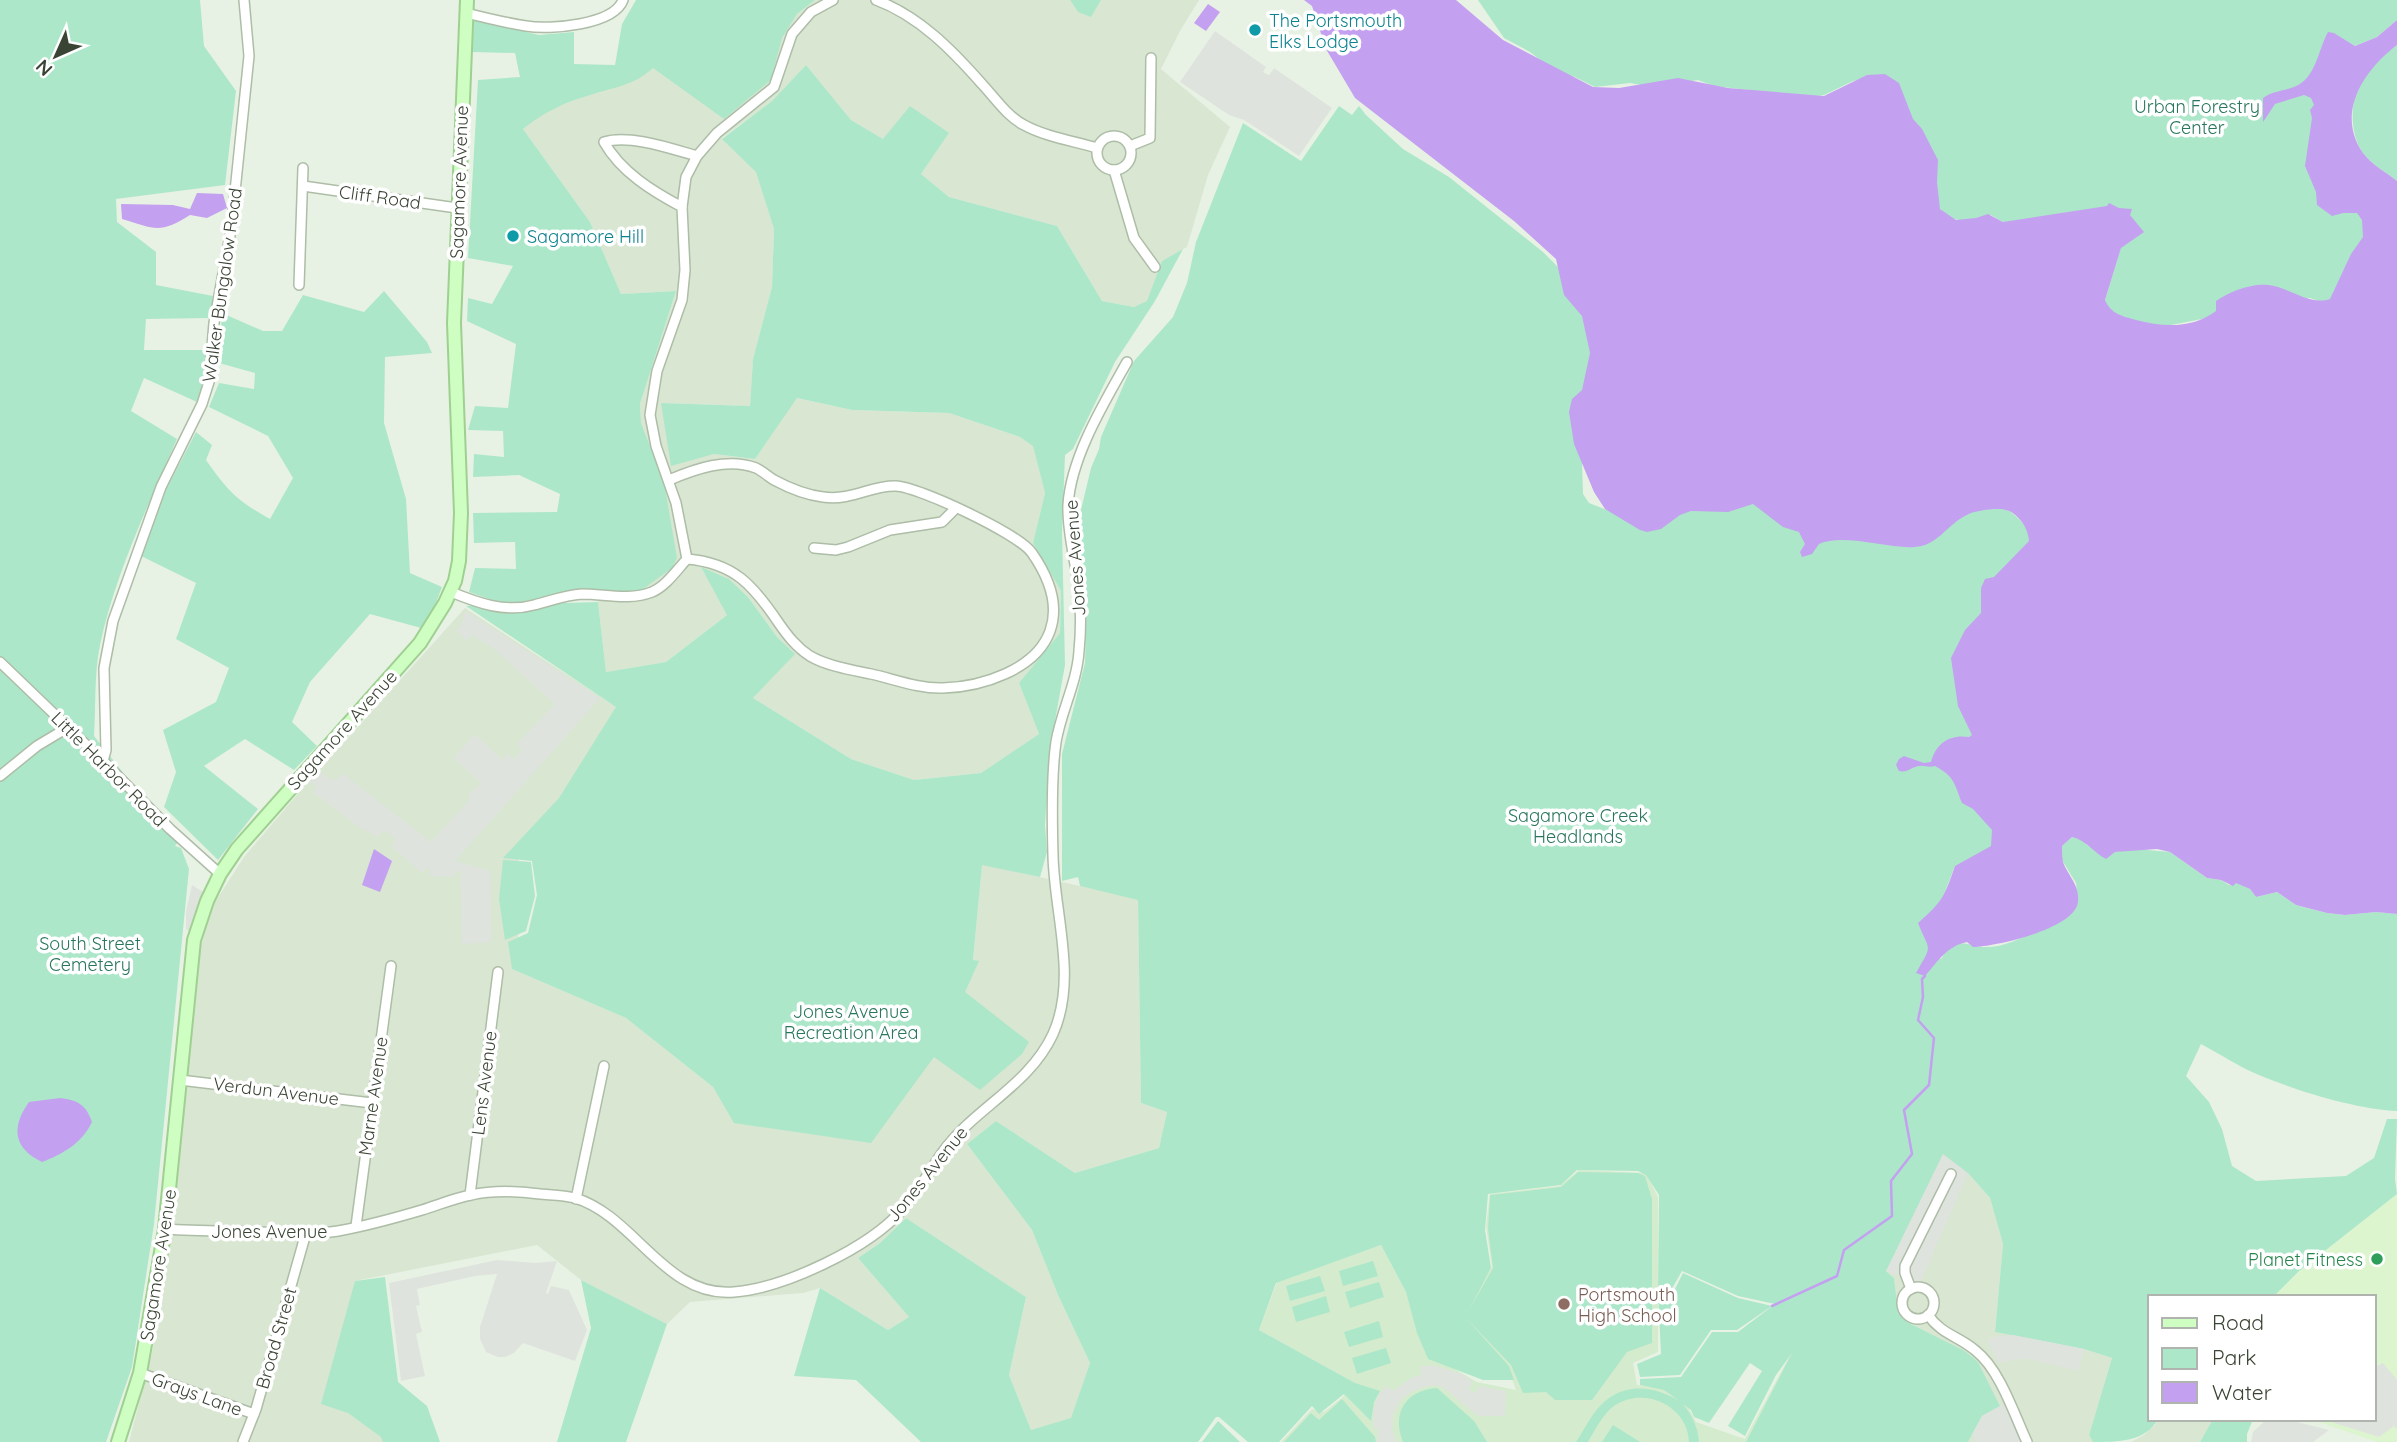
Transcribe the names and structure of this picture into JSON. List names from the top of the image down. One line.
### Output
{"streets":{"main road":["Sagamore Avenue"],"street":["Cliff Road","Walker Bungalow Road","Jones Avenue","Little Harbor Road","Lens Avenue","Verdun Avenue","Marne Avenue","Broad Street","Grays Lane"]},"crossings":[["Sagamore Avenue","Cliff Road"],["Sagamore Avenue","Jones Avenue"],["Sagamore Avenue","Little Harbor Road"],["Sagamore Avenue","Verdun Avenue"],["Sagamore Avenue","Grays Lane"],["Walker Bungalow Road","Little Harbor Road"],["Jones Avenue","Lens Avenue"],["Jones Avenue","Marne Avenue"],["Jones Avenue","Broad Street"],["Verdun Avenue","Marne Avenue"],["Broad Street","Grays Lane"]],"parks":["Urban Forestry Center","Sagamore Creek Headlands","South Street Cemetery","Jones Avenue Recreation Area"],"places":["The Portsmouth Elks Lodge","Sagamore Hill","Planet Fitness","Portsmouth High School"],"legend":["Road","Park","Water"],"north":"bottom left"}
